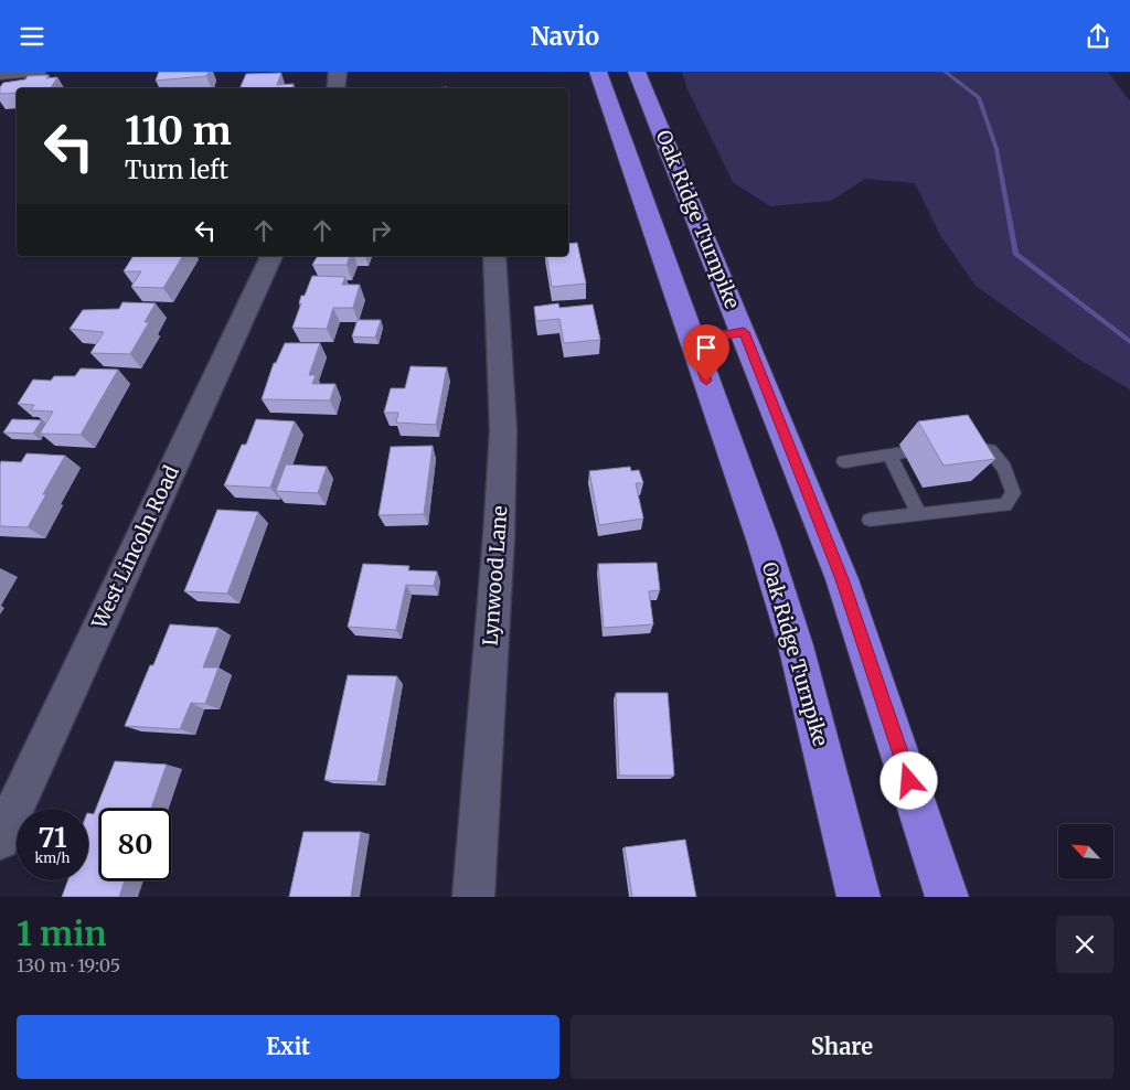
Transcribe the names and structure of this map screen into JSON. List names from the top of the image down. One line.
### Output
{"streets":{"highway":["Oak Ridge Turnpike"],"street":["West Lincoln Road","Lynwood Lane"]},"north":"top left","page":{"header":"Navio","turn":["110 m","Turn left"],"speed":"71 km/h","limit":"80","heading":["1 min","130 m · 19:05"],"buttons":["Exit","Share"]}}
